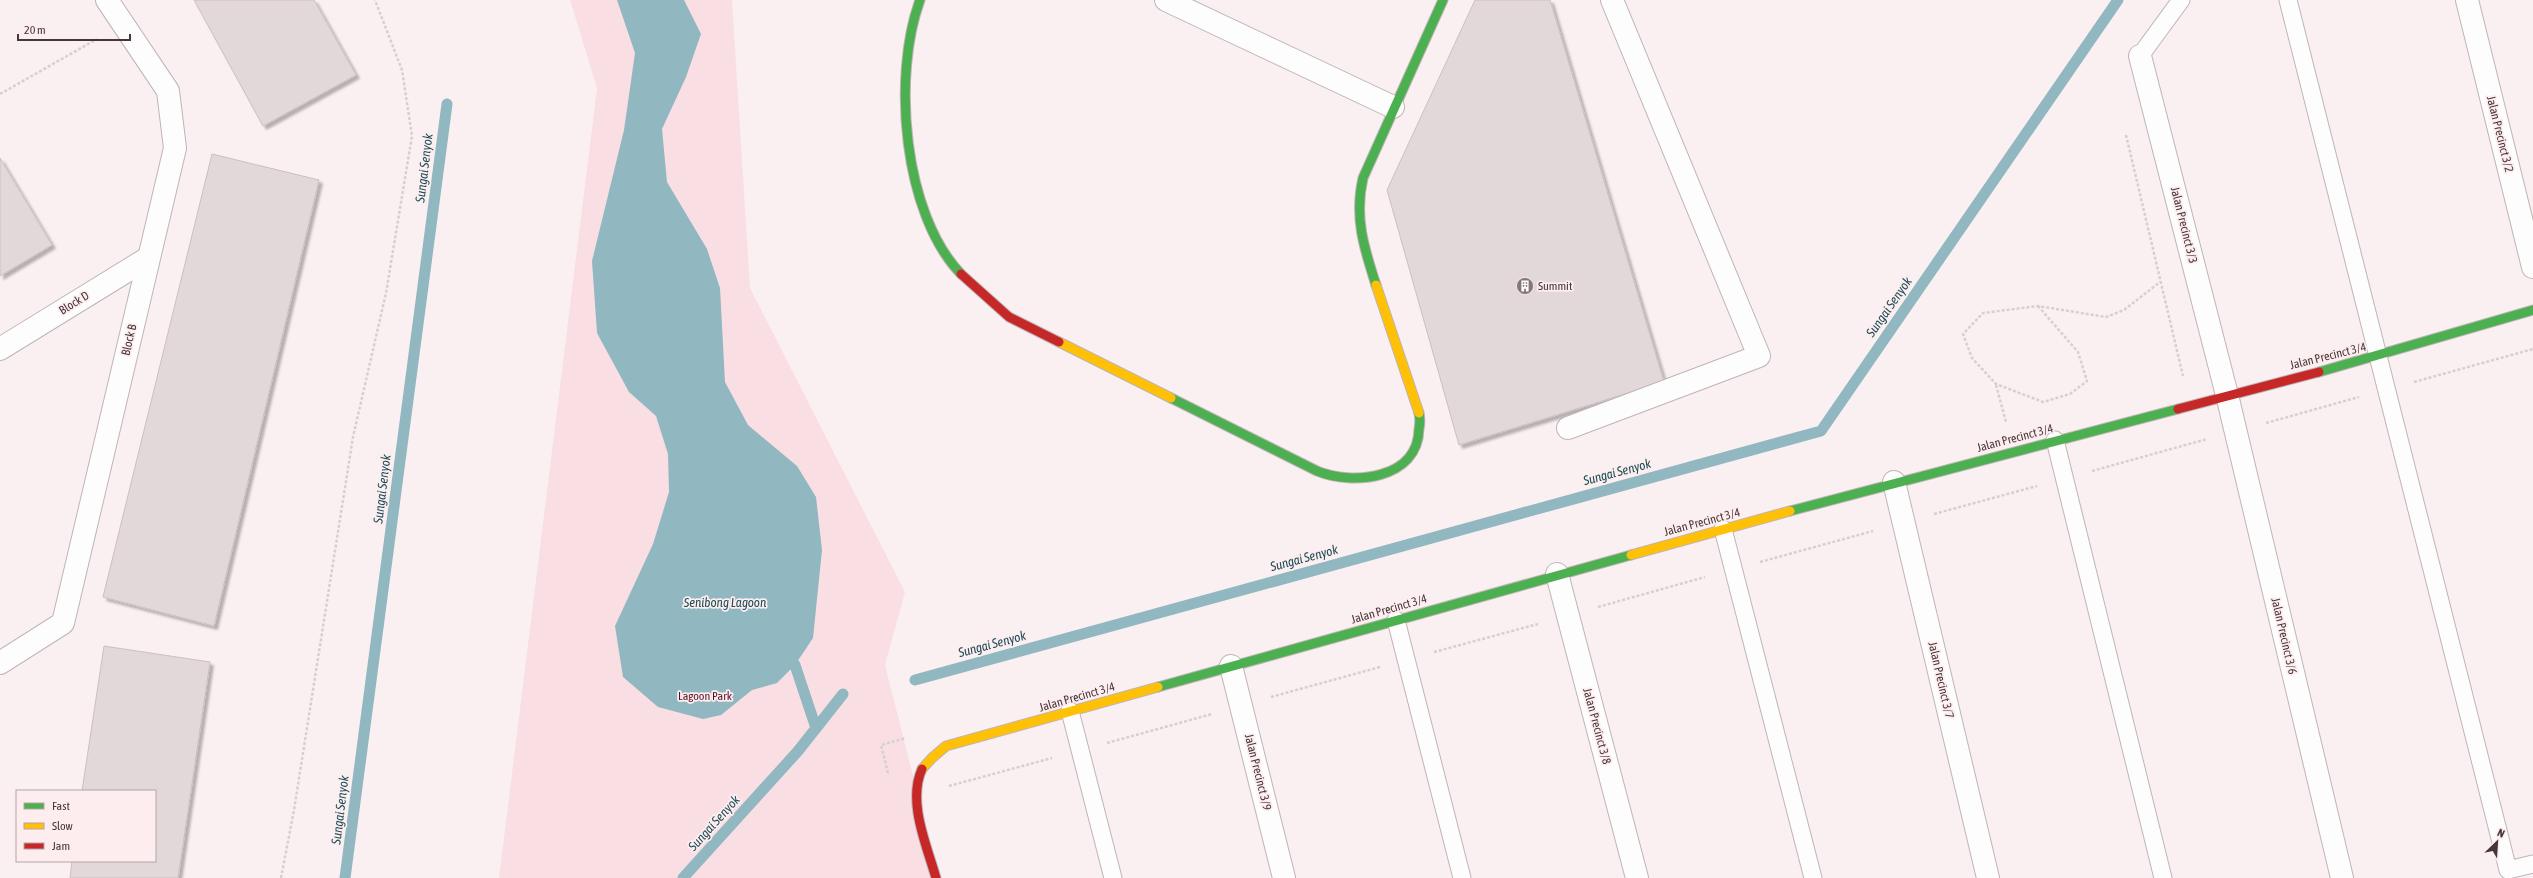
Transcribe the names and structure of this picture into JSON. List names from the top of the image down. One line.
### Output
{"streets":{"street":["Jalan Precinct 3/2","Jalan Precinct 3/3","Block D","Block B","Jalan Precinct 3/4","Jalan Precinct 3/6","Jalan Precinct 3/7","Jalan Precinct 3/8","Jalan Precinct 3/9"]},"crossings":[["Jalan Precinct 3/3","Jalan Precinct 3/4"],["Jalan Precinct 3/3","Jalan Precinct 3/6"],["Block D","Block B"],["Jalan Precinct 3/4","Jalan Precinct 3/6"],["Jalan Precinct 3/4","Jalan Precinct 3/7"],["Jalan Precinct 3/4","Jalan Precinct 3/8"],["Jalan Precinct 3/4","Jalan Precinct 3/9"]],"water":["Sungai Senyok","Senibong Lagoon"],"parks":["Lagoon Park"],"places":{"building":["Summit"]},"legend":["Fast","Slow","Jam"],"scale_bar":"20 m","north":"top right"}
